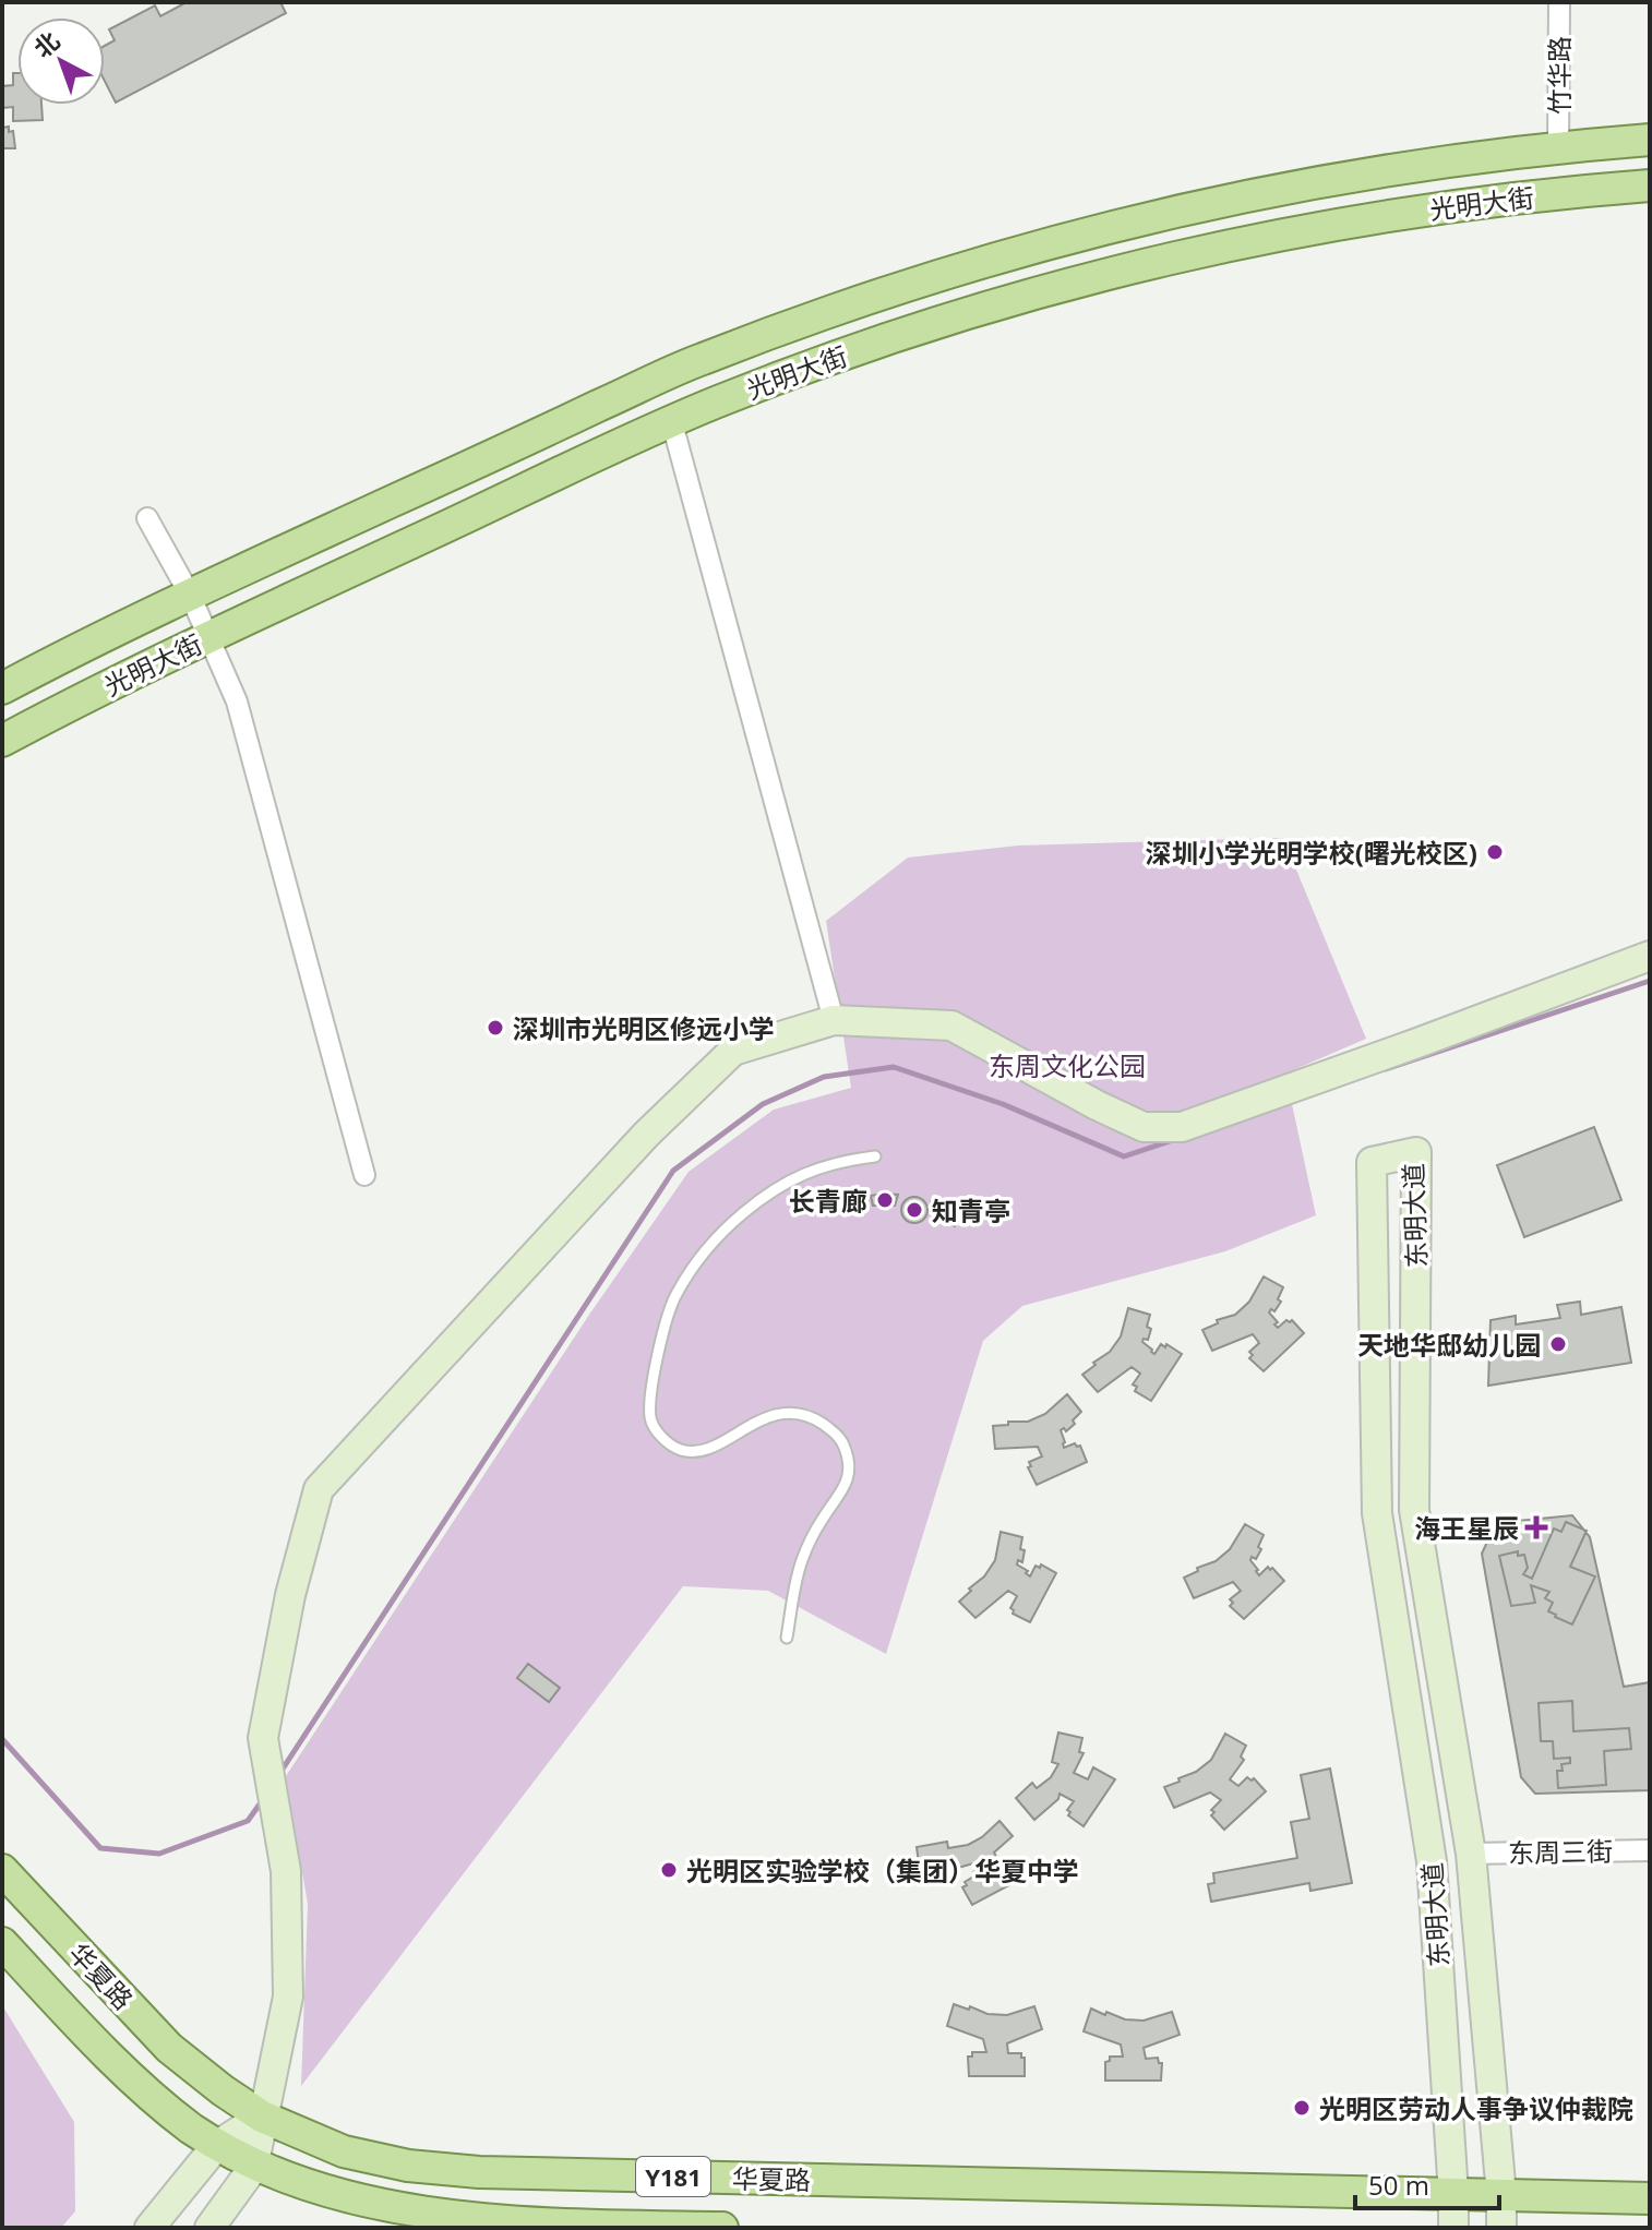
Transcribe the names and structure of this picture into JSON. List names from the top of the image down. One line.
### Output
{"streets":{"main road":["光明大街","华夏路","Y181"],"street":["竹华路","东明大道","东周三街"]},"crossings":[["竹华路","光明大街"],["东明大道","东周三街"],["东明大道","华夏路"]],"parks":["东周文化公园"],"places":{"other":["深圳小学光明学校(曙光校区)","深圳市光明区修远小学","长青廊","知青亭","天地华邸幼儿园","光明区实验学校（集团）华夏中学","光明区劳动人事争议仲裁院"],"health":["海王星辰"]},"scale_bar":"50 m","north":"top left"}
